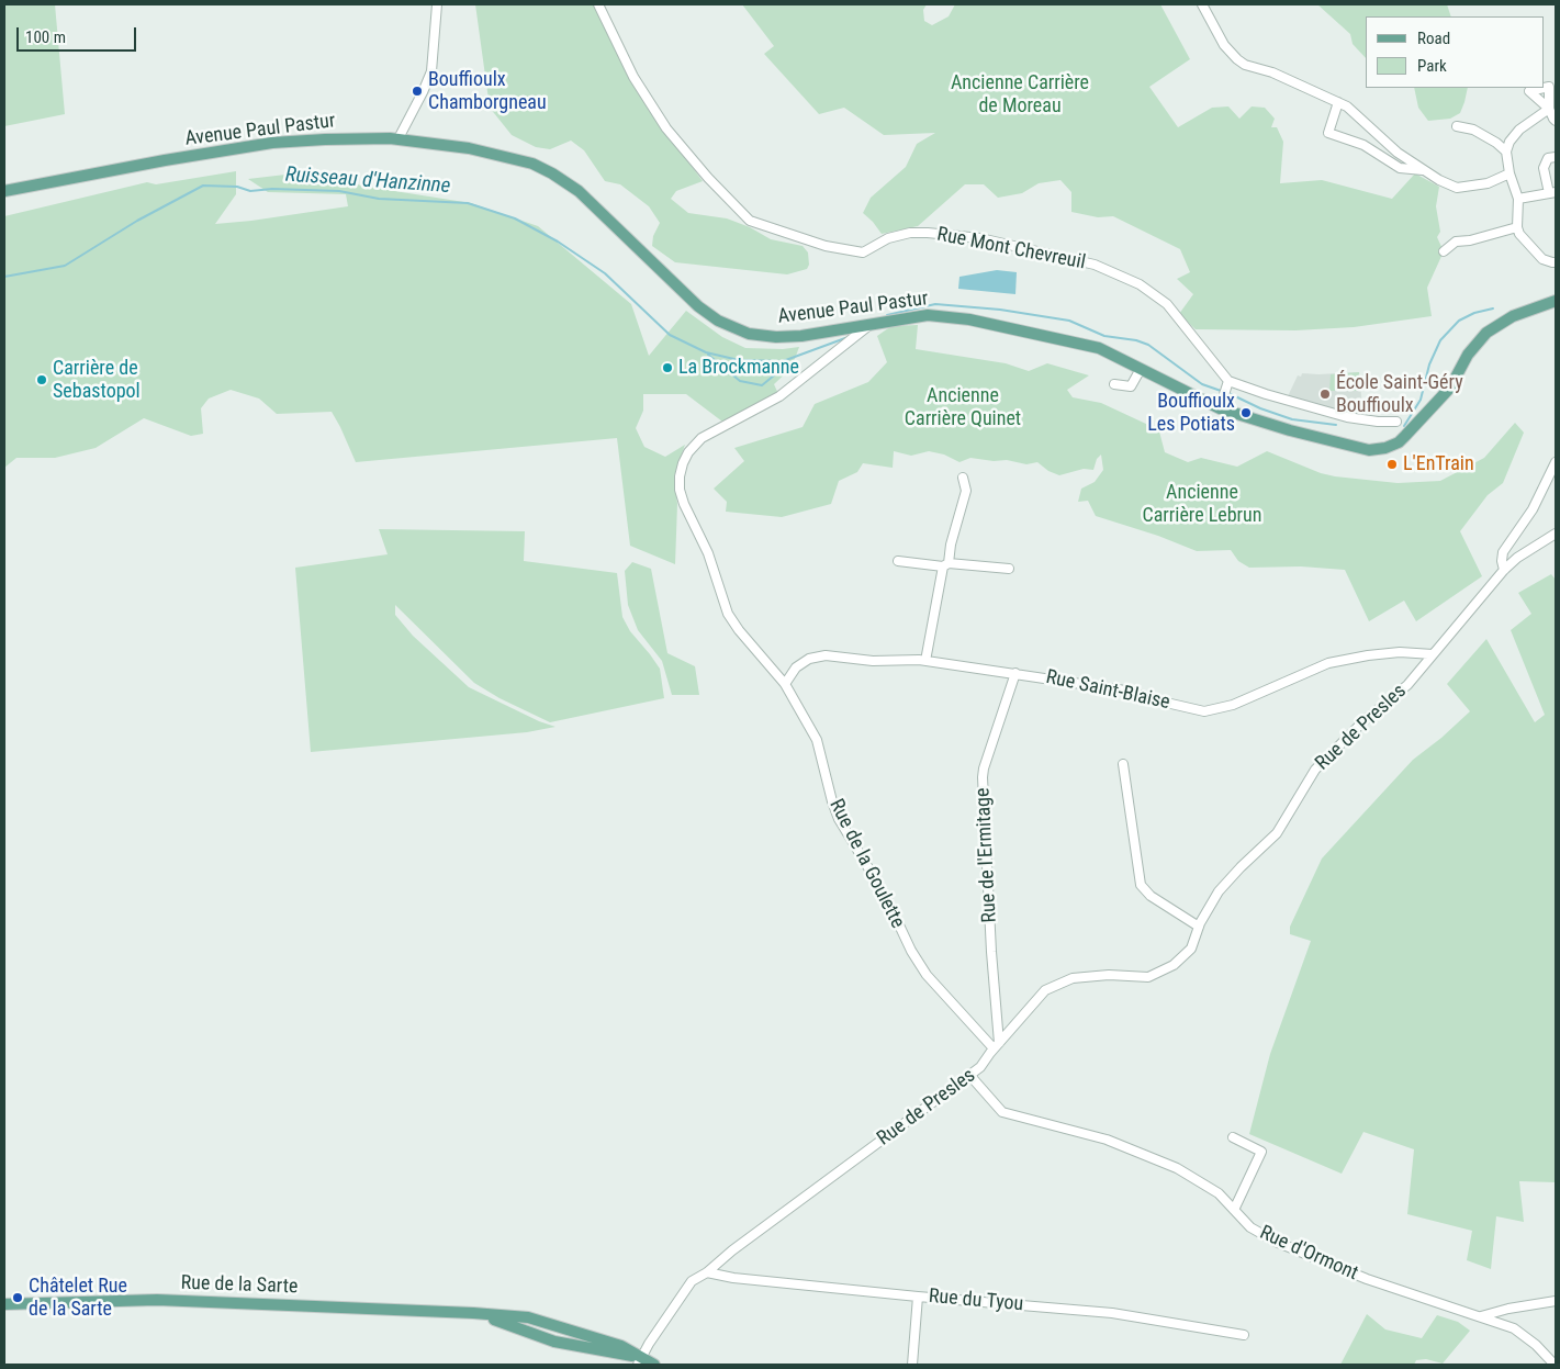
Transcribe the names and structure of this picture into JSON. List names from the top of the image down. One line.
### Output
{"streets":{"main road":["Avenue Paul Pastur","Rue de la Sarte"],"street":["Rue Mont Chevreuil","Rue Saint-Blaise","Rue de Presles","Rue de l'Ermitage","Rue de la Goulette","Rue d'Ormont","Rue du Tyou"]},"crossings":[["Avenue Paul Pastur","Rue de la Goulette"],["Rue Saint-Blaise","Rue de Presles"],["Rue Saint-Blaise","Rue de l'Ermitage"],["Rue Saint-Blaise","Rue de la Goulette"],["Rue de Presles","Rue de l'Ermitage"],["Rue de Presles","Rue de la Goulette"],["Rue de Presles","Rue d'Ormont"],["Rue de Presles","Rue de la Sarte"],["Rue de Presles","Rue du Tyou"],["Rue de l'Ermitage","Rue de la Goulette"]],"water":["Ruisseau d'Hanzinne"],"parks":["Ancienne Carrière de Moreau","Ancienne Carrière Quinet","Ancienne Carrière Lebrun"],"places":["Bouffioulx Chamborgneau","La Brockmanne","Carrière de Sebastopol","École Saint-Géry Bouffioulx","Bouffioulx Les Potiats","L'EnTrain","Châtelet Rue de la Sarte"],"legend":["Road","Park"],"scale_bar":"100 m"}
